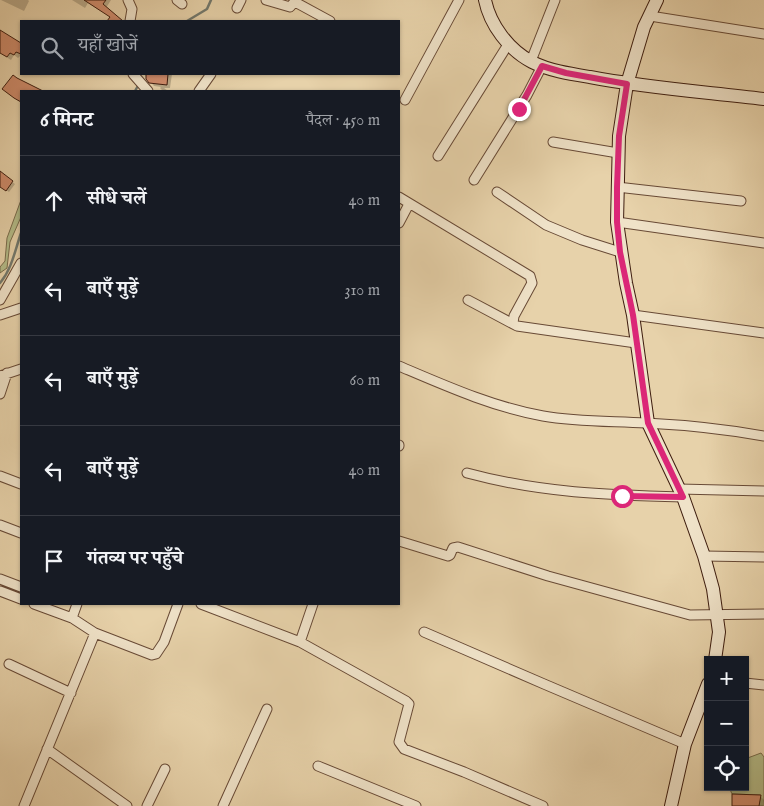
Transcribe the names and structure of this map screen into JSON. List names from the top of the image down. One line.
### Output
{"page":{"search":"यहाँ खोजें","heading":["6 मिनट","पैदल · 450 m"],"list":[["सीधे चलें","40 m"],["बाएँ मुड़ें","310 m"],["बाएँ मुड़ें","60 m"],["बाएँ मुड़ें","40 m"],"गंतव्य पर पहुँचे"],"map_buttons":["+","−"]}}
